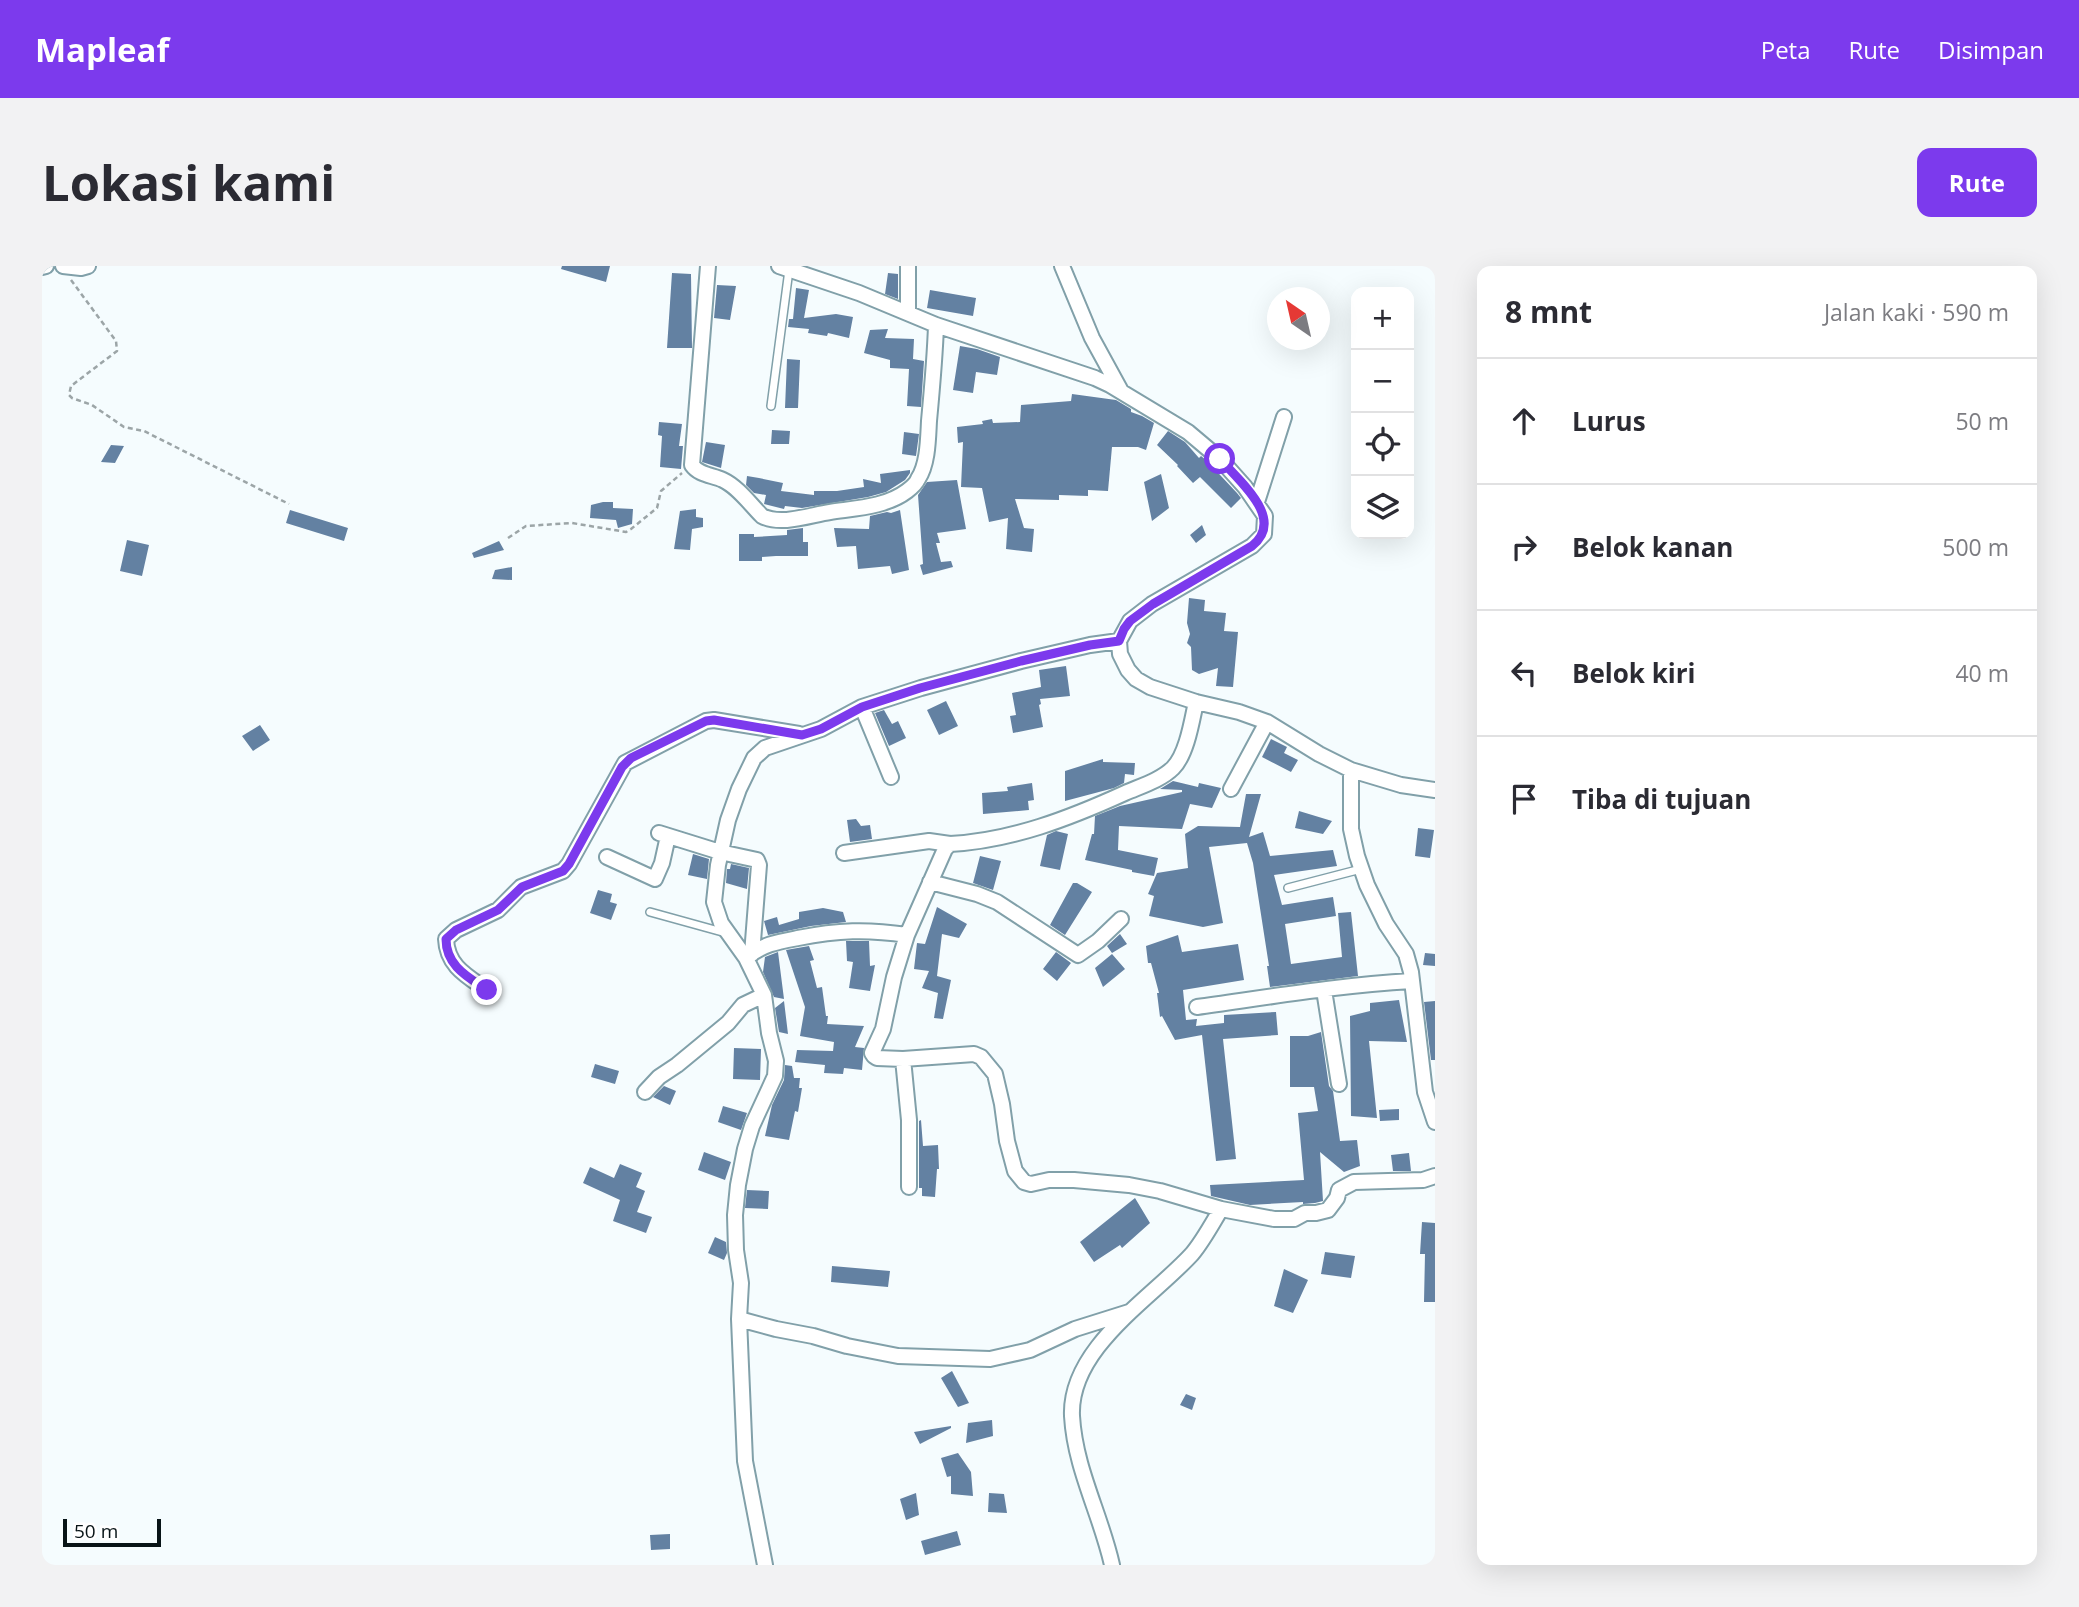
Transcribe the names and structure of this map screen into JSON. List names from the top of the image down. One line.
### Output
{"scale_bar":"50 m","north":"top left","page":{"header":"Mapleaf","nav":["Peta","Rute","Disimpan"],"buttons":"Rute","title":"Lokasi kami","heading":["8 mnt","Jalan kaki · 590 m"],"map_buttons":["+","−"],"list":[["Lurus","50 m"],["Belok kanan","500 m"],["Belok kiri","40 m"],"Tiba di tujuan"],"scale":"50 m"}}
